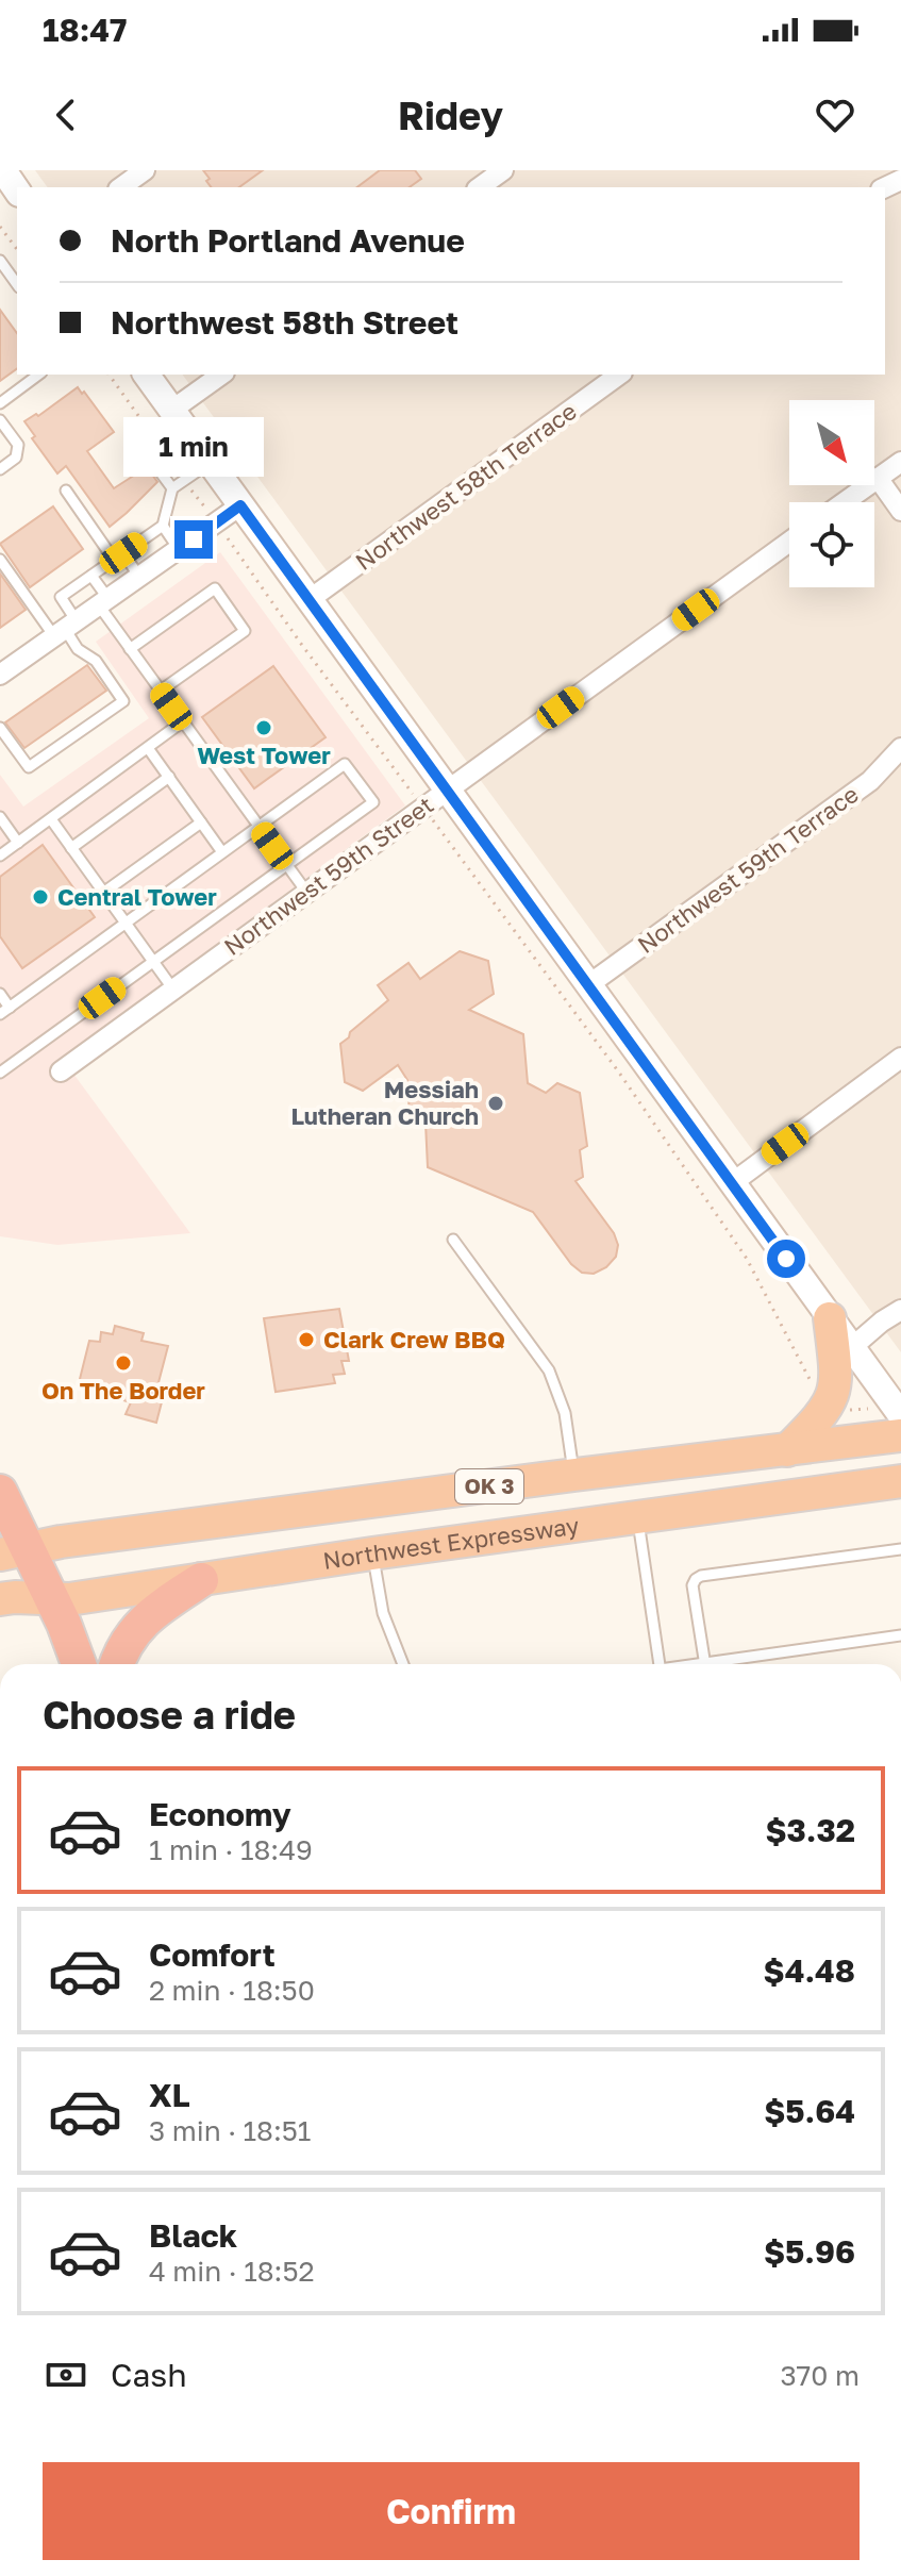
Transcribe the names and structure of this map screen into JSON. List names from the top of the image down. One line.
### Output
{"streets":{"highway":["OK 3","Northwest Expressway"],"street":["Northwest 58th Terrace","Northwest 59th Terrace","Northwest 59th Street"]},"places":["West Tower","Central Tower","Messiah Lutheran Church","Clark Crew BBQ","On The Border"],"north":"bottom right","page":{"status":"18:47","header":"Ridey","banner":["North Portland Avenue","Northwest 58th Street"],"bubble":"1 min","heading":"Choose a ride","list":[{"name":"Economy","note":"1 min · 18:49","value":"$3.32"},{"name":"Comfort","note":"2 min · 18:50","value":"$4.48"},{"name":"XL","note":"3 min · 18:51","value":"$5.64"},{"name":"Black","note":"4 min · 18:52","value":"$5.96"}],"pay":["Cash","370 m"],"buttons":"Confirm"}}
